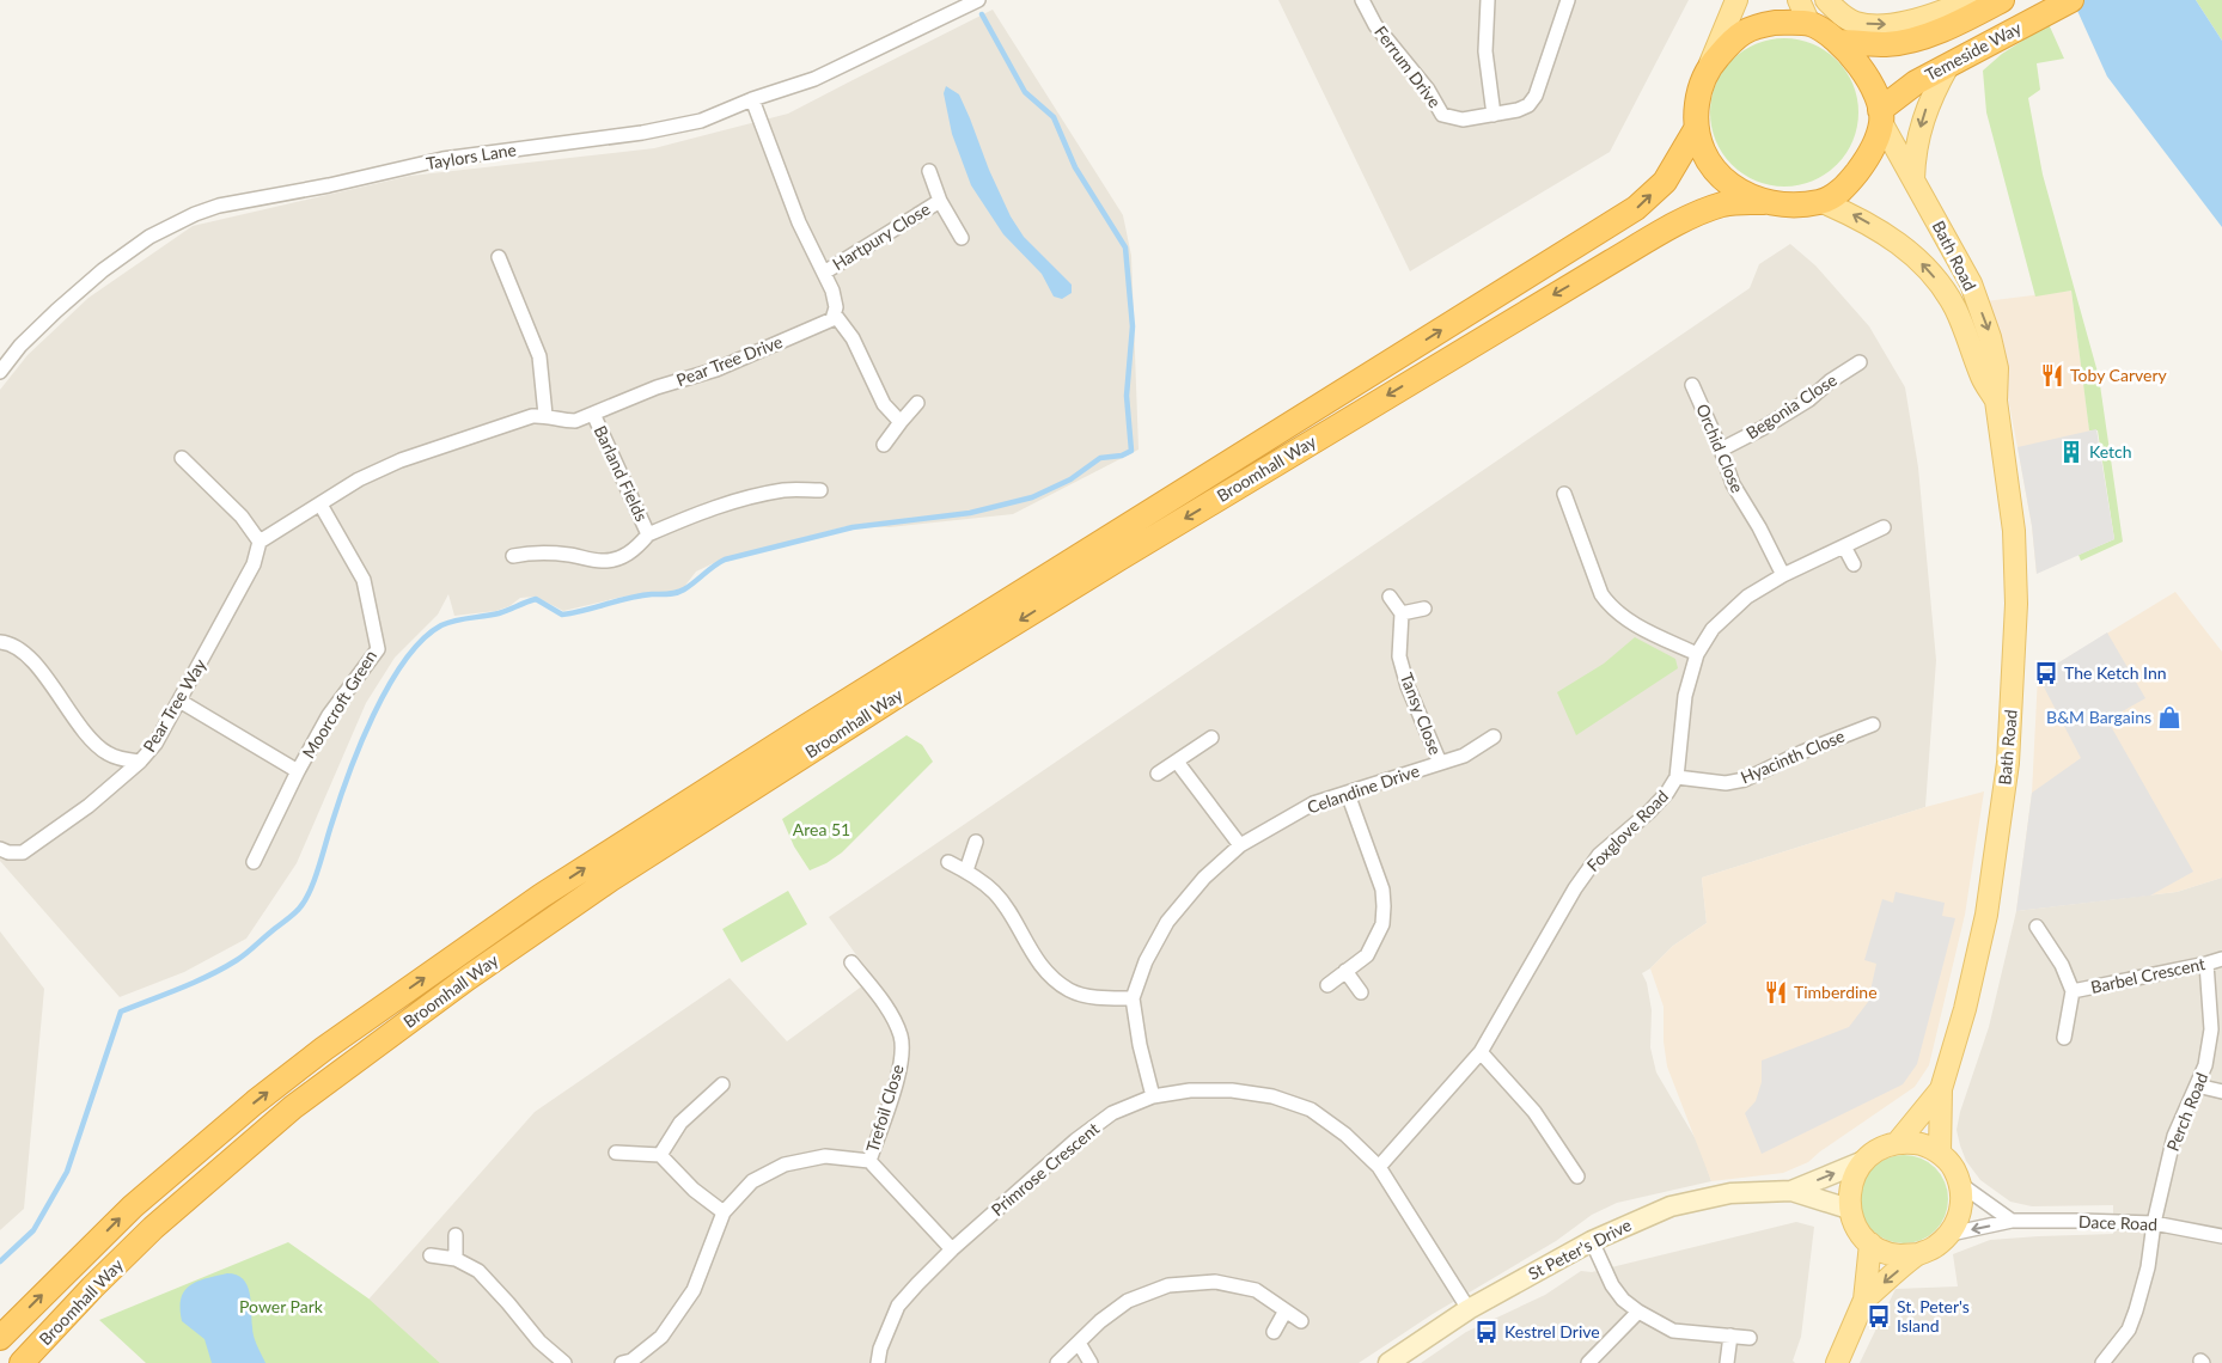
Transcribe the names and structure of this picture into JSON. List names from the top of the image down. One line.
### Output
{"streets":{"highway":["Temeside Way","Broomhall Way"],"main road":["Bath Road"],"street":["Ferrum Drive","Taylors Lane","Hartpury Close","Pear Tree Drive","Begonia Close","Orchid Close","Barland Fields","Moorcroft Green","Pear Tree Way","Tansy Close","Hyacinth Close","Celandine Drive","Foxglove Road","Barbel Crescent","Trefoil Close","Perch Road","Primrose Crescent","Dace Road","St Peter's Drive"]},"crossings":[["Temeside Way","Bath Road"],["Temeside Way","Broomhall Way"],["Bath Road","Broomhall Way"],["Bath Road","Dace Road"],["Bath Road","St Peter's Drive"],["Pear Tree Drive","Barland Fields"],["Pear Tree Drive","Moorcroft Green"],["Pear Tree Drive","Pear Tree Way"],["Begonia Close","Orchid Close"],["Orchid Close","Foxglove Road"],["Tansy Close","Celandine Drive"],["Hyacinth Close","Foxglove Road"],["Celandine Drive","Primrose Crescent"],["Foxglove Road","Primrose Crescent"],["Barbel Crescent","Perch Road"],["Perch Road","Dace Road"],["Primrose Crescent","St Peter's Drive"],["Dace Road","St Peter's Drive"]],"parks":["Area 51","Power Park"],"places":{"restaurant":["Toby Carvery","Timberdine"],"building":["Ketch"],"bus stop":["The Ketch Inn","St. Peter's Island","Kestrel Drive"],"shop":["B&M Bargains"]}}
